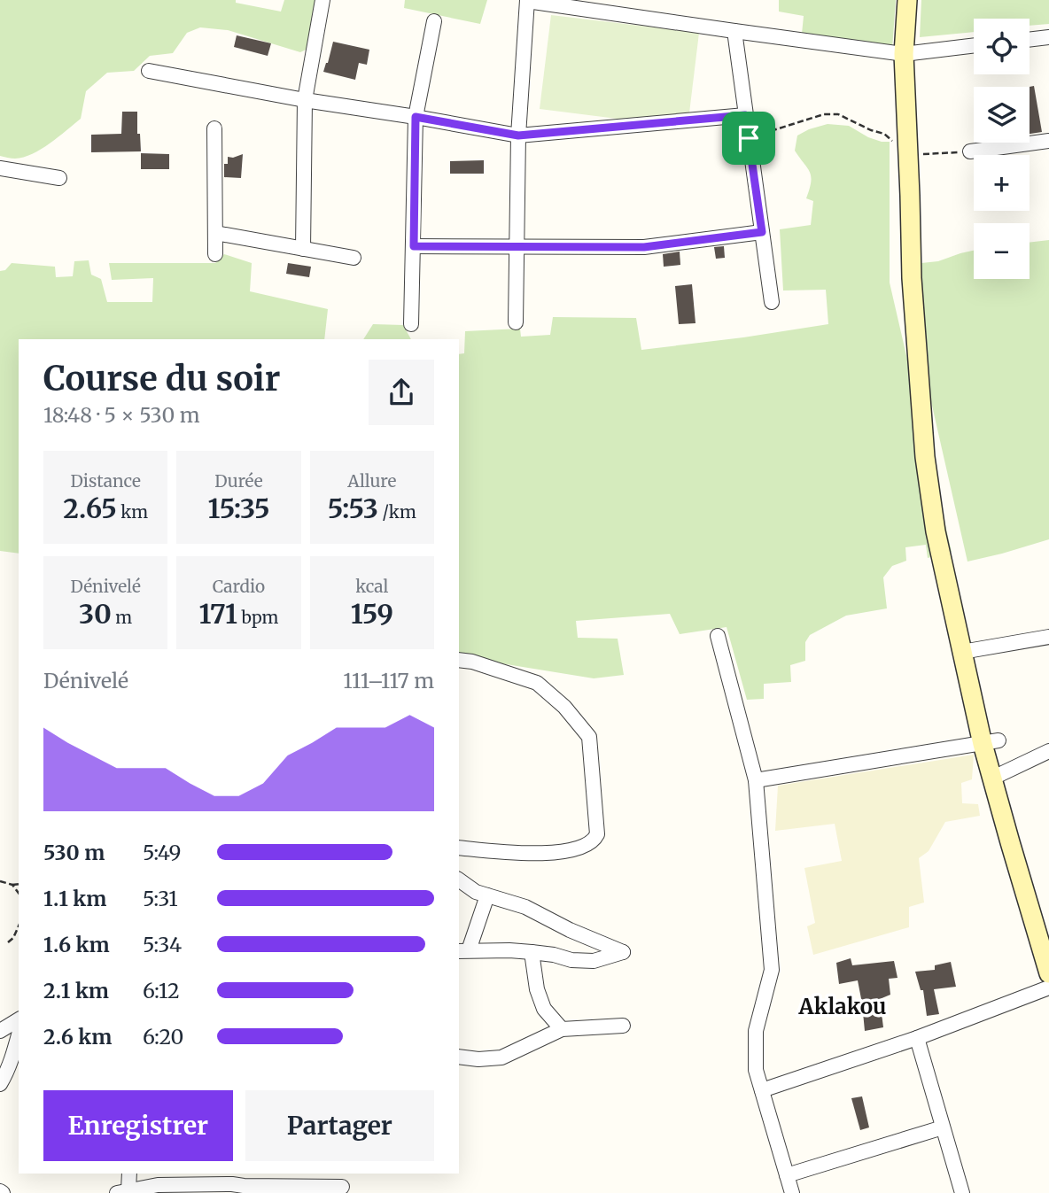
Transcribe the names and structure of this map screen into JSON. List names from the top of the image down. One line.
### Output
{"districts":["Aklakou"],"page":{"map_buttons":["+","−"],"heading":["Course du soir","18:48 · 5 × 530 m"],"stats":[["Distance","2.65 km"],["Durée","15:35"],["Allure","5:53 /km"],["Dénivelé","30 m"],["Cardio","171 bpm"],["kcal","159"]],"chart":["Dénivelé","111–117 m"],"list":[{"name":"530 m","note":"5:49"},{"name":"1.1 km","note":"5:31"},{"name":"1.6 km","note":"5:34"},{"name":"2.1 km","note":"6:12"},{"name":"2.6 km","note":"6:20"}],"buttons":["Enregistrer","Partager"]}}
